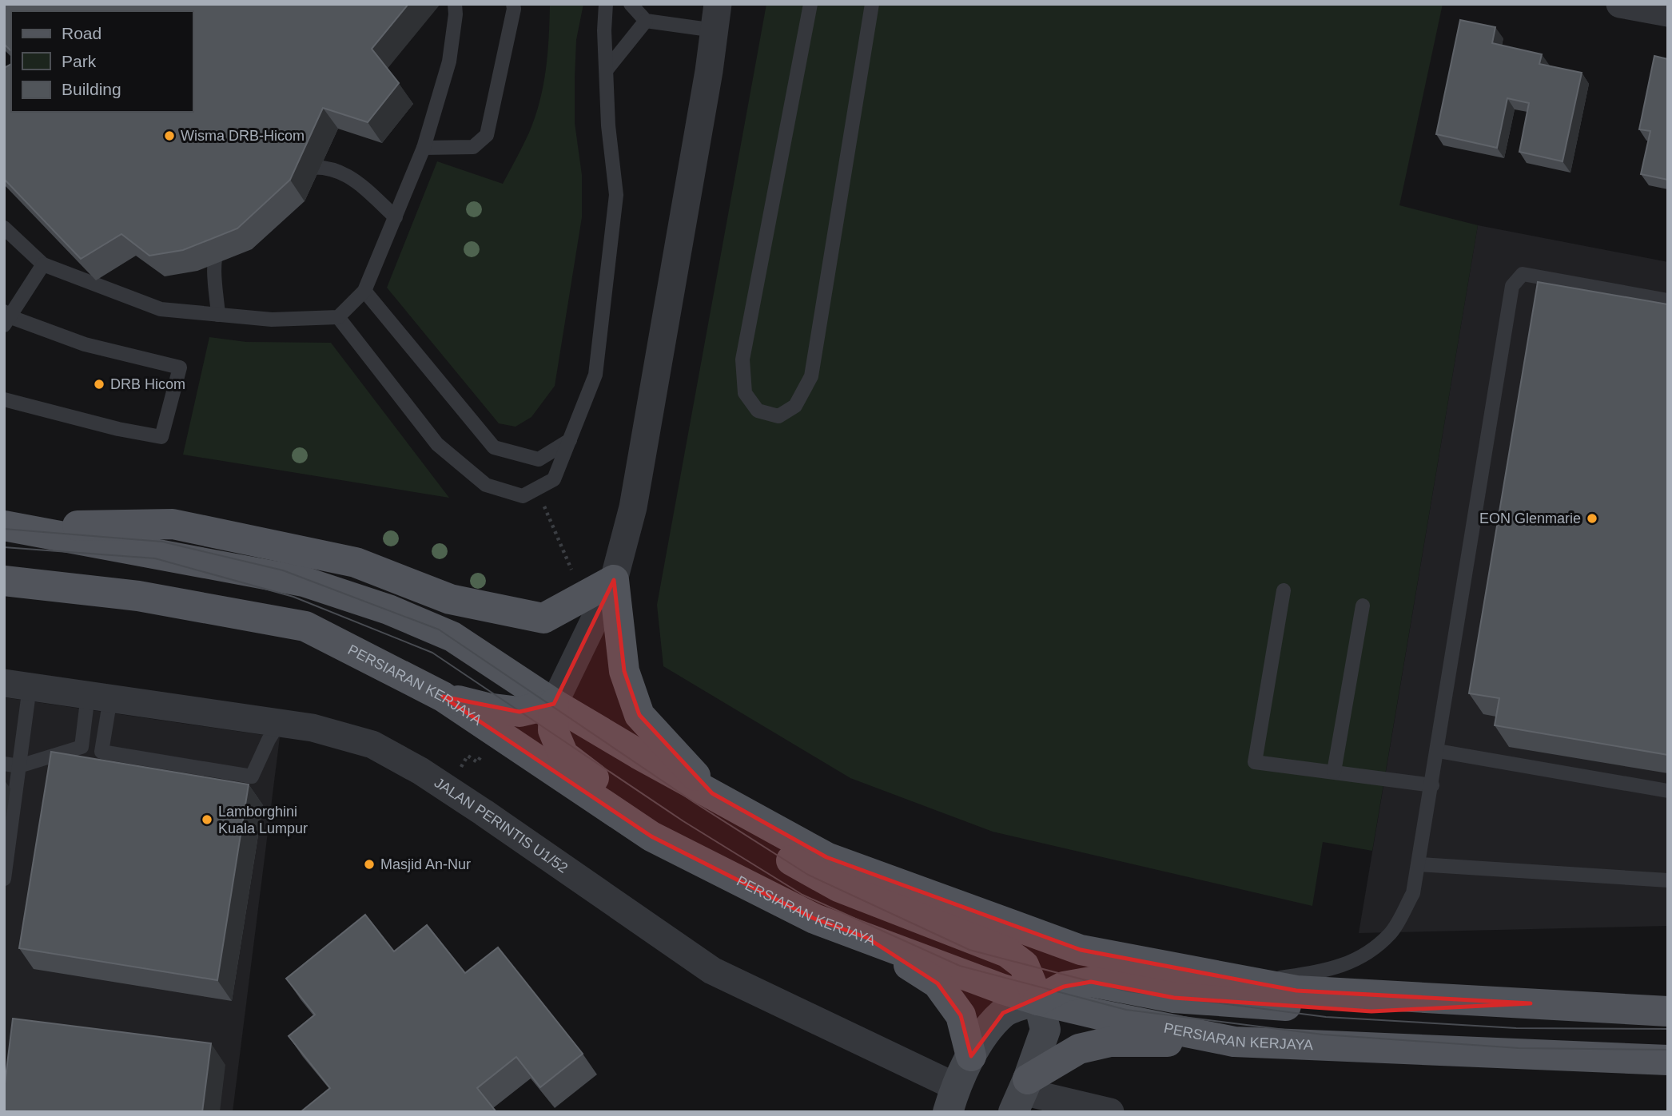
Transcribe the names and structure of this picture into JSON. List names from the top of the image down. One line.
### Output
{"streets":{"main road":["PERSIARAN KERJAYA"],"street":["JALAN PERINTIS U1/52"]},"places":["Wisma DRB-Hicom","DRB Hicom","EON Glenmarie","Lamborghini Kuala Lumpur","Masjid An-Nur"],"legend":["Road","Park","Building"]}
